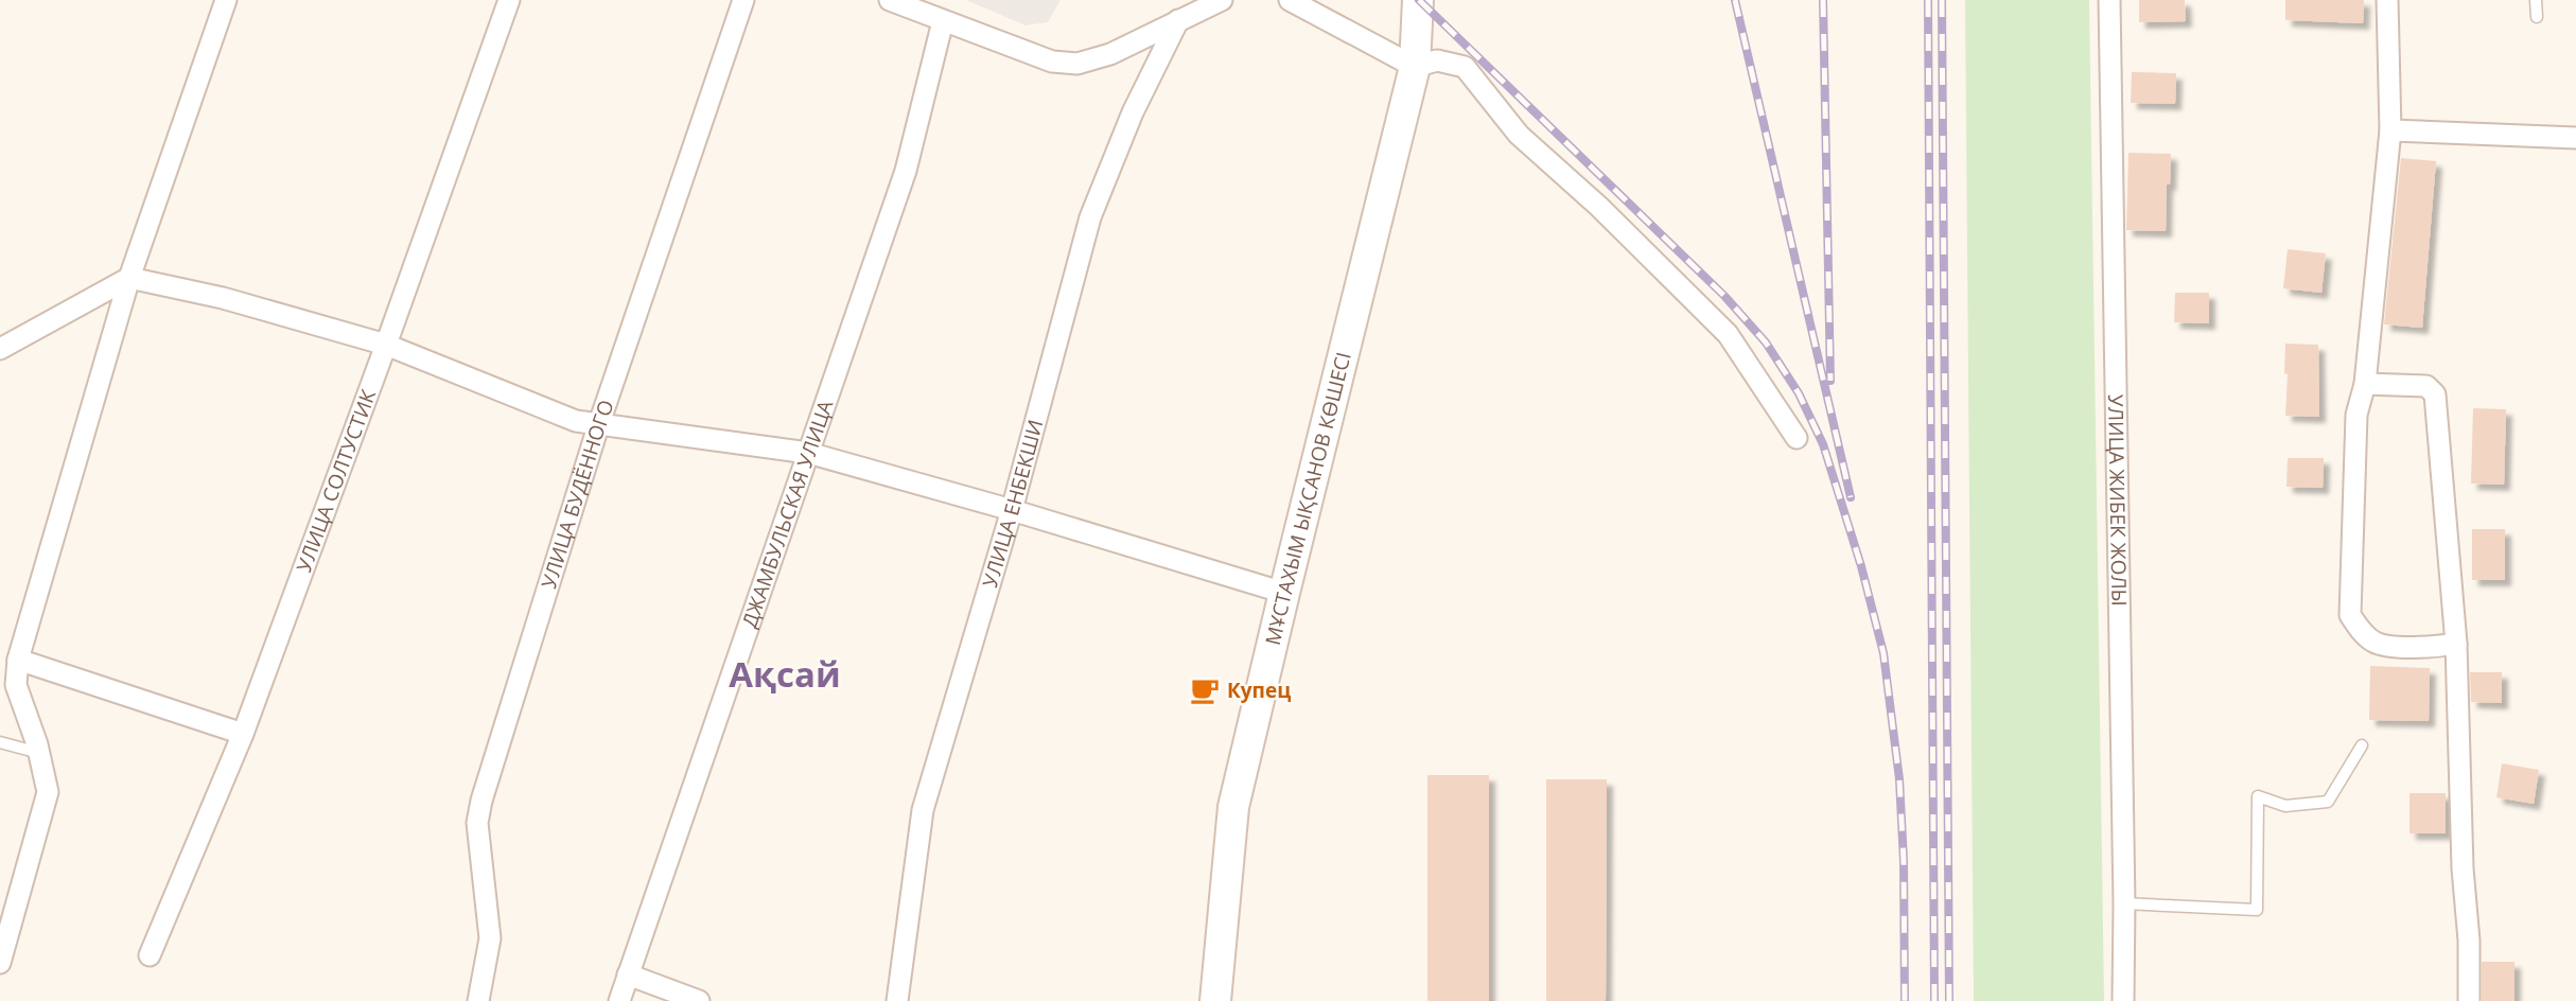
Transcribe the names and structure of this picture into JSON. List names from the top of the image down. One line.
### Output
{"streets":{"main road":["МҰСТАХЫМ ЫҚСАНОВ КӨШЕСІ"],"street":["УЛИЦА СОЛТУСТИК","УЛИЦА БУДЁННОГО","УЛИЦА ЖИБЕК ЖОЛЫ","УЛИЦА ЕНБЕКШИ","ДЖАМБУЛЬСКАЯ УЛИЦА"]},"districts":["Ақсай"],"places":{"cafe":["Купец"]}}
